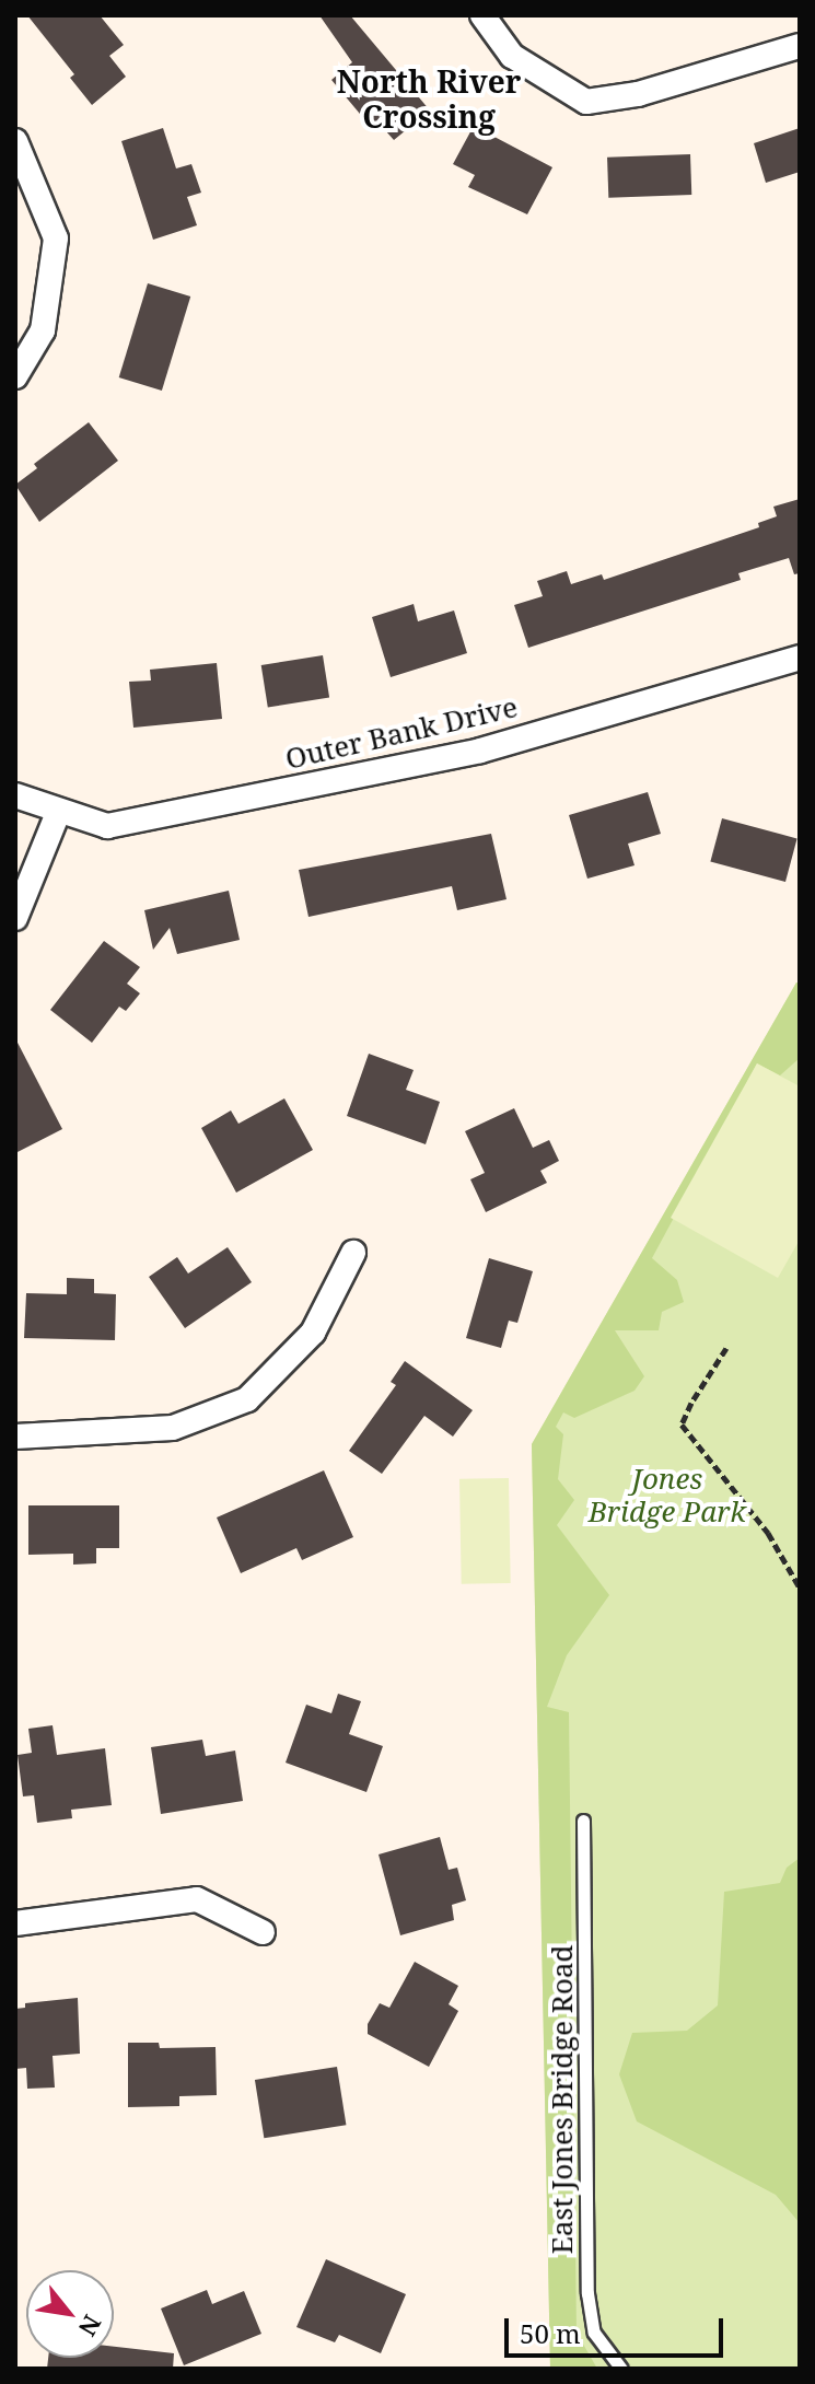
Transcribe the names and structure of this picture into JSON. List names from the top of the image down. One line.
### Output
{"streets":{"street":["Outer Bank Drive"],"lane":["East Jones Bridge Road"]},"districts":["North River Crossing"],"parks":["Jones Bridge Park"],"scale_bar":"50 m","north":"bottom right"}
